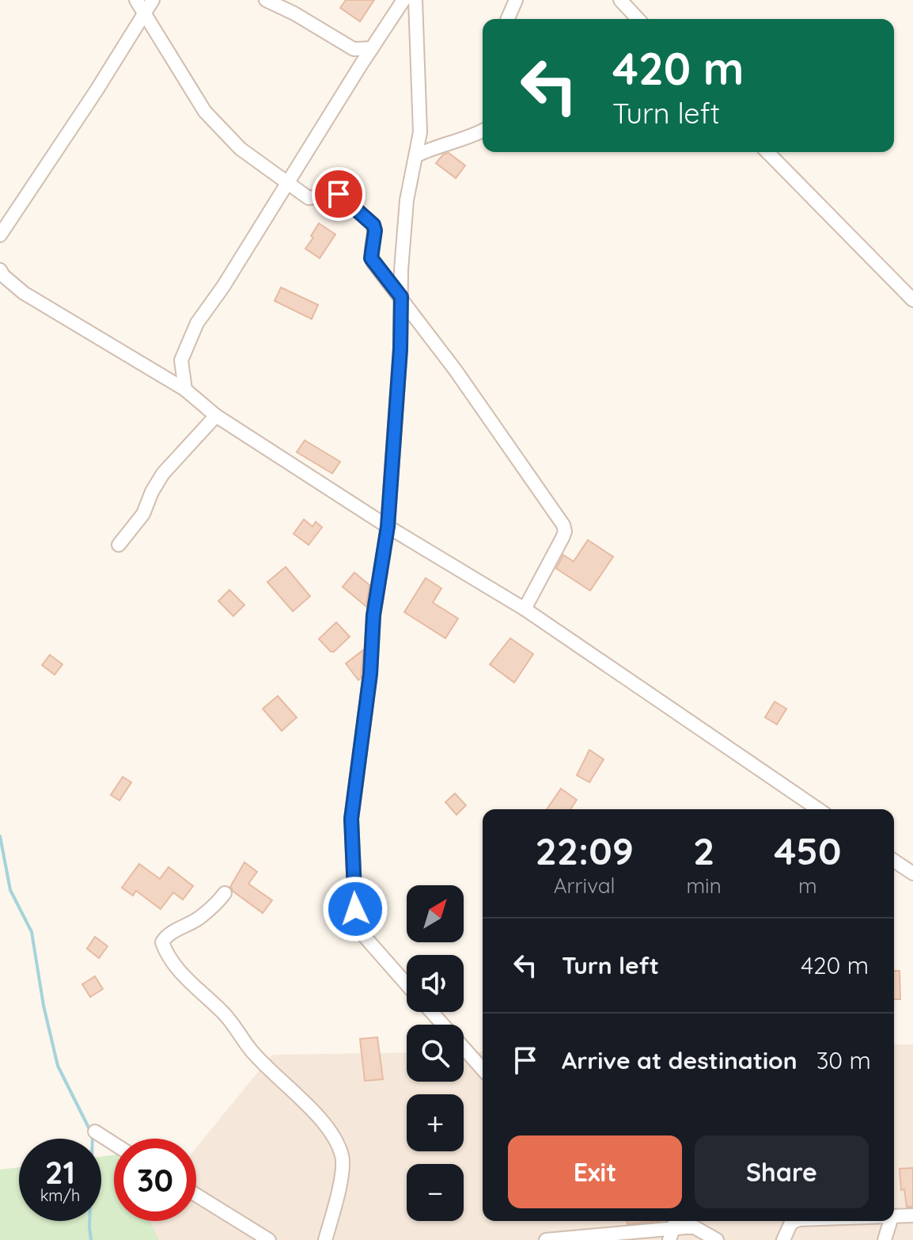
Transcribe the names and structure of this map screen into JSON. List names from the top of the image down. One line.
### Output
{"north":"top right","page":{"turn":["420 m","Turn left"],"eta":["22:09","Arrival","2","min","450","m"],"map_buttons":["+","−"],"list":[{"name":"Turn left","value":"420 m"},{"name":"Arrive at destination","value":"30 m"}],"buttons":["Exit","Share"],"speed":"21 km/h","limit":"30"}}
